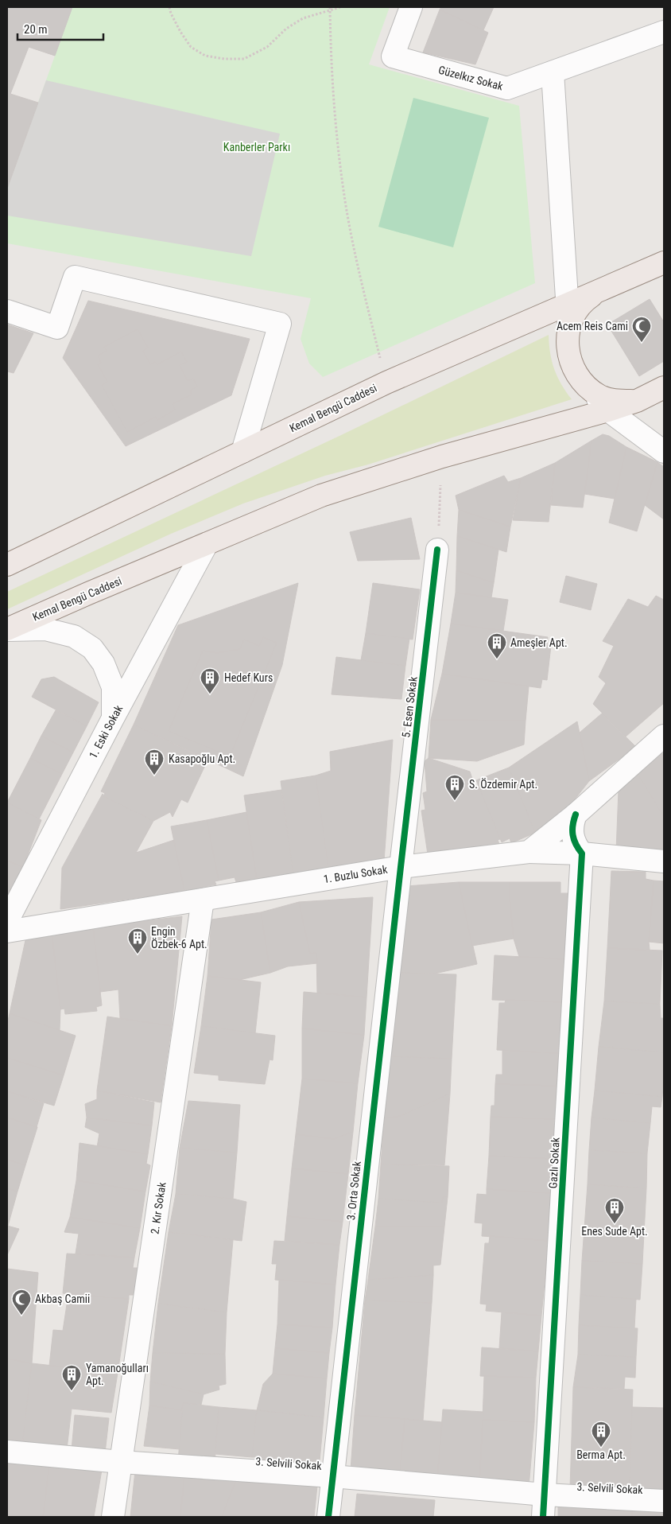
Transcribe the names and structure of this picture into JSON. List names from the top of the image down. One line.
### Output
{"streets":{"main road":["Kemal Bengü Caddesi"],"street":["Güzelkız Sokak","5. Esen Sokak","1. Eski Sokak","1. Buzlu Sokak","Gazlı Sokak","3. Orta Sokak","2. Kır Sokak","3. Selvili Sokak"]},"crossings":[["Kemal Bengü Caddesi","1. Eski Sokak"],["5. Esen Sokak","1. Buzlu Sokak"],["5. Esen Sokak","3. Orta Sokak"],["1. Buzlu Sokak","Gazlı Sokak"],["1. Buzlu Sokak","3. Orta Sokak"],["1. Buzlu Sokak","2. Kır Sokak"],["Gazlı Sokak","3. Selvili Sokak"],["3. Orta Sokak","3. Selvili Sokak"],["2. Kır Sokak","3. Selvili Sokak"]],"parks":["Kanberler Parkı"],"places":{"mosque":["Acem Reis Cami","Akbaş Camii"],"building":["Ameşler Apt.","Hedef Kurs","Kasapoğlu Apt.","S. Özdemir Apt.","Engin Özbek-6 Apt.","Enes Sude Apt.","Yamanoğulları Apt.","Berma Apt."]},"scale_bar":"20 m"}
